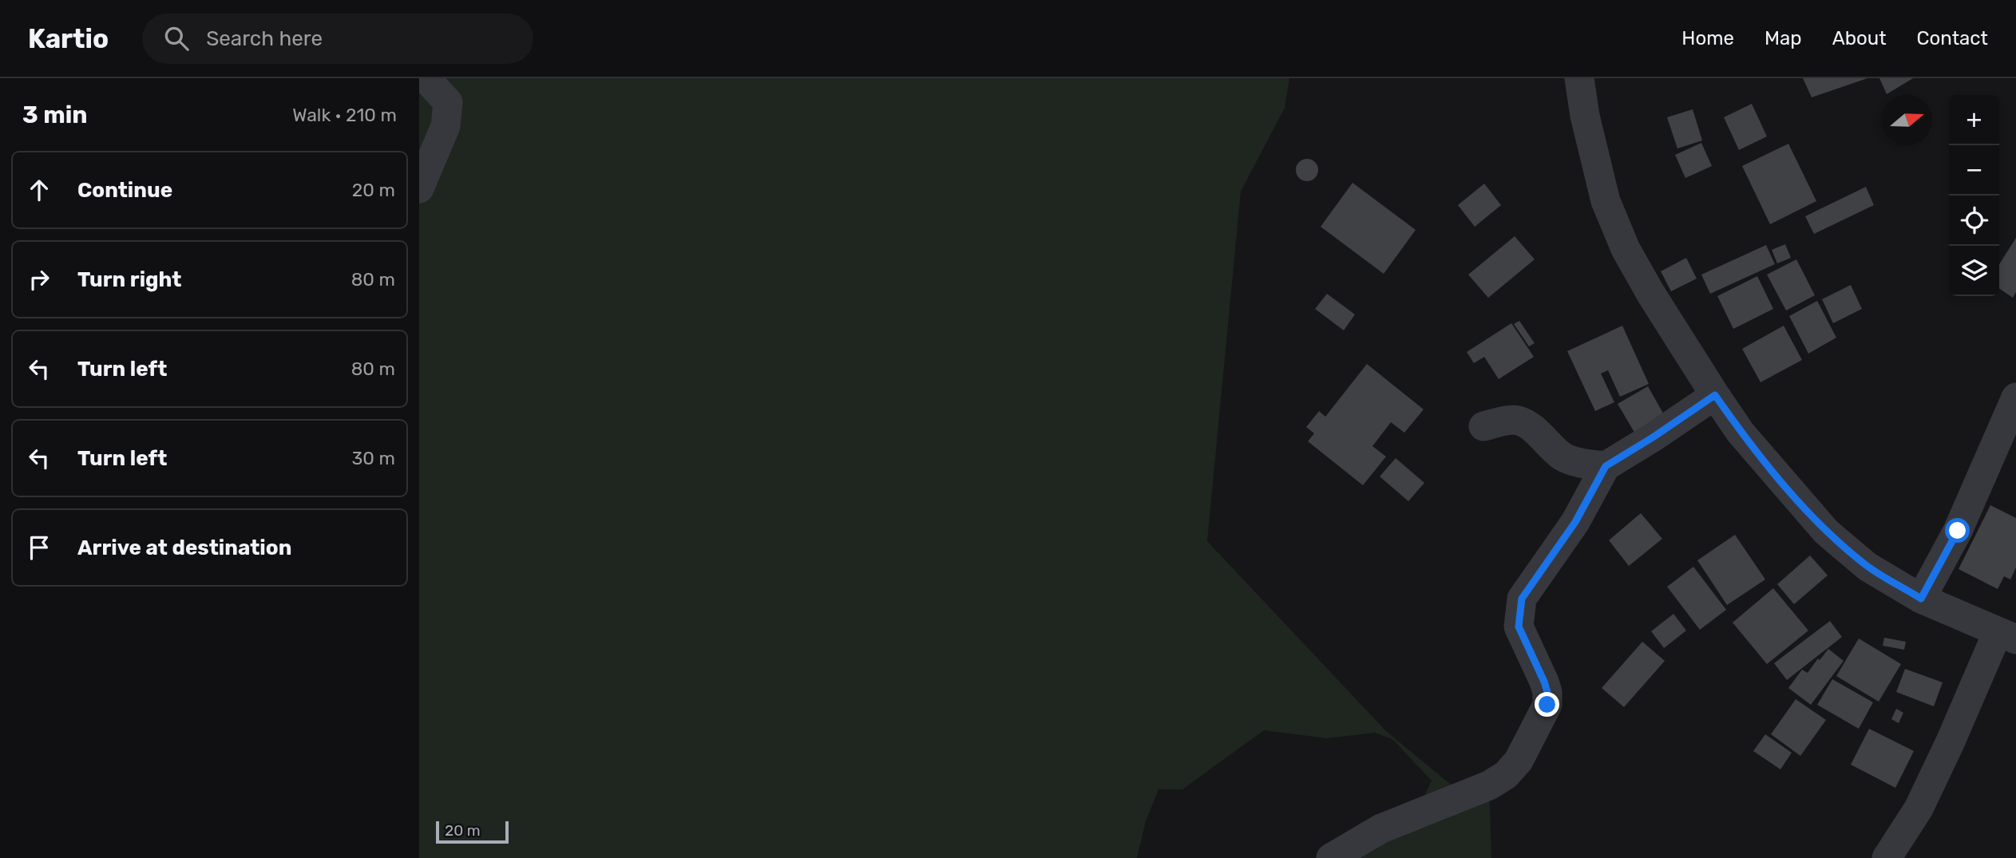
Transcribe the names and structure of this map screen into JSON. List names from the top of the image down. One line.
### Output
{"scale_bar":"20 m","north":"right","page":{"header":"Kartio","search":"Search here","nav":["Home","Map","About","Contact"],"heading":["3 min","Walk · 210 m"],"map_buttons":["+","−"],"list":[["Continue","20 m"],["Turn right","80 m"],["Turn left","80 m"],["Turn left","30 m"],"Arrive at destination"],"scale":"20 m"}}
